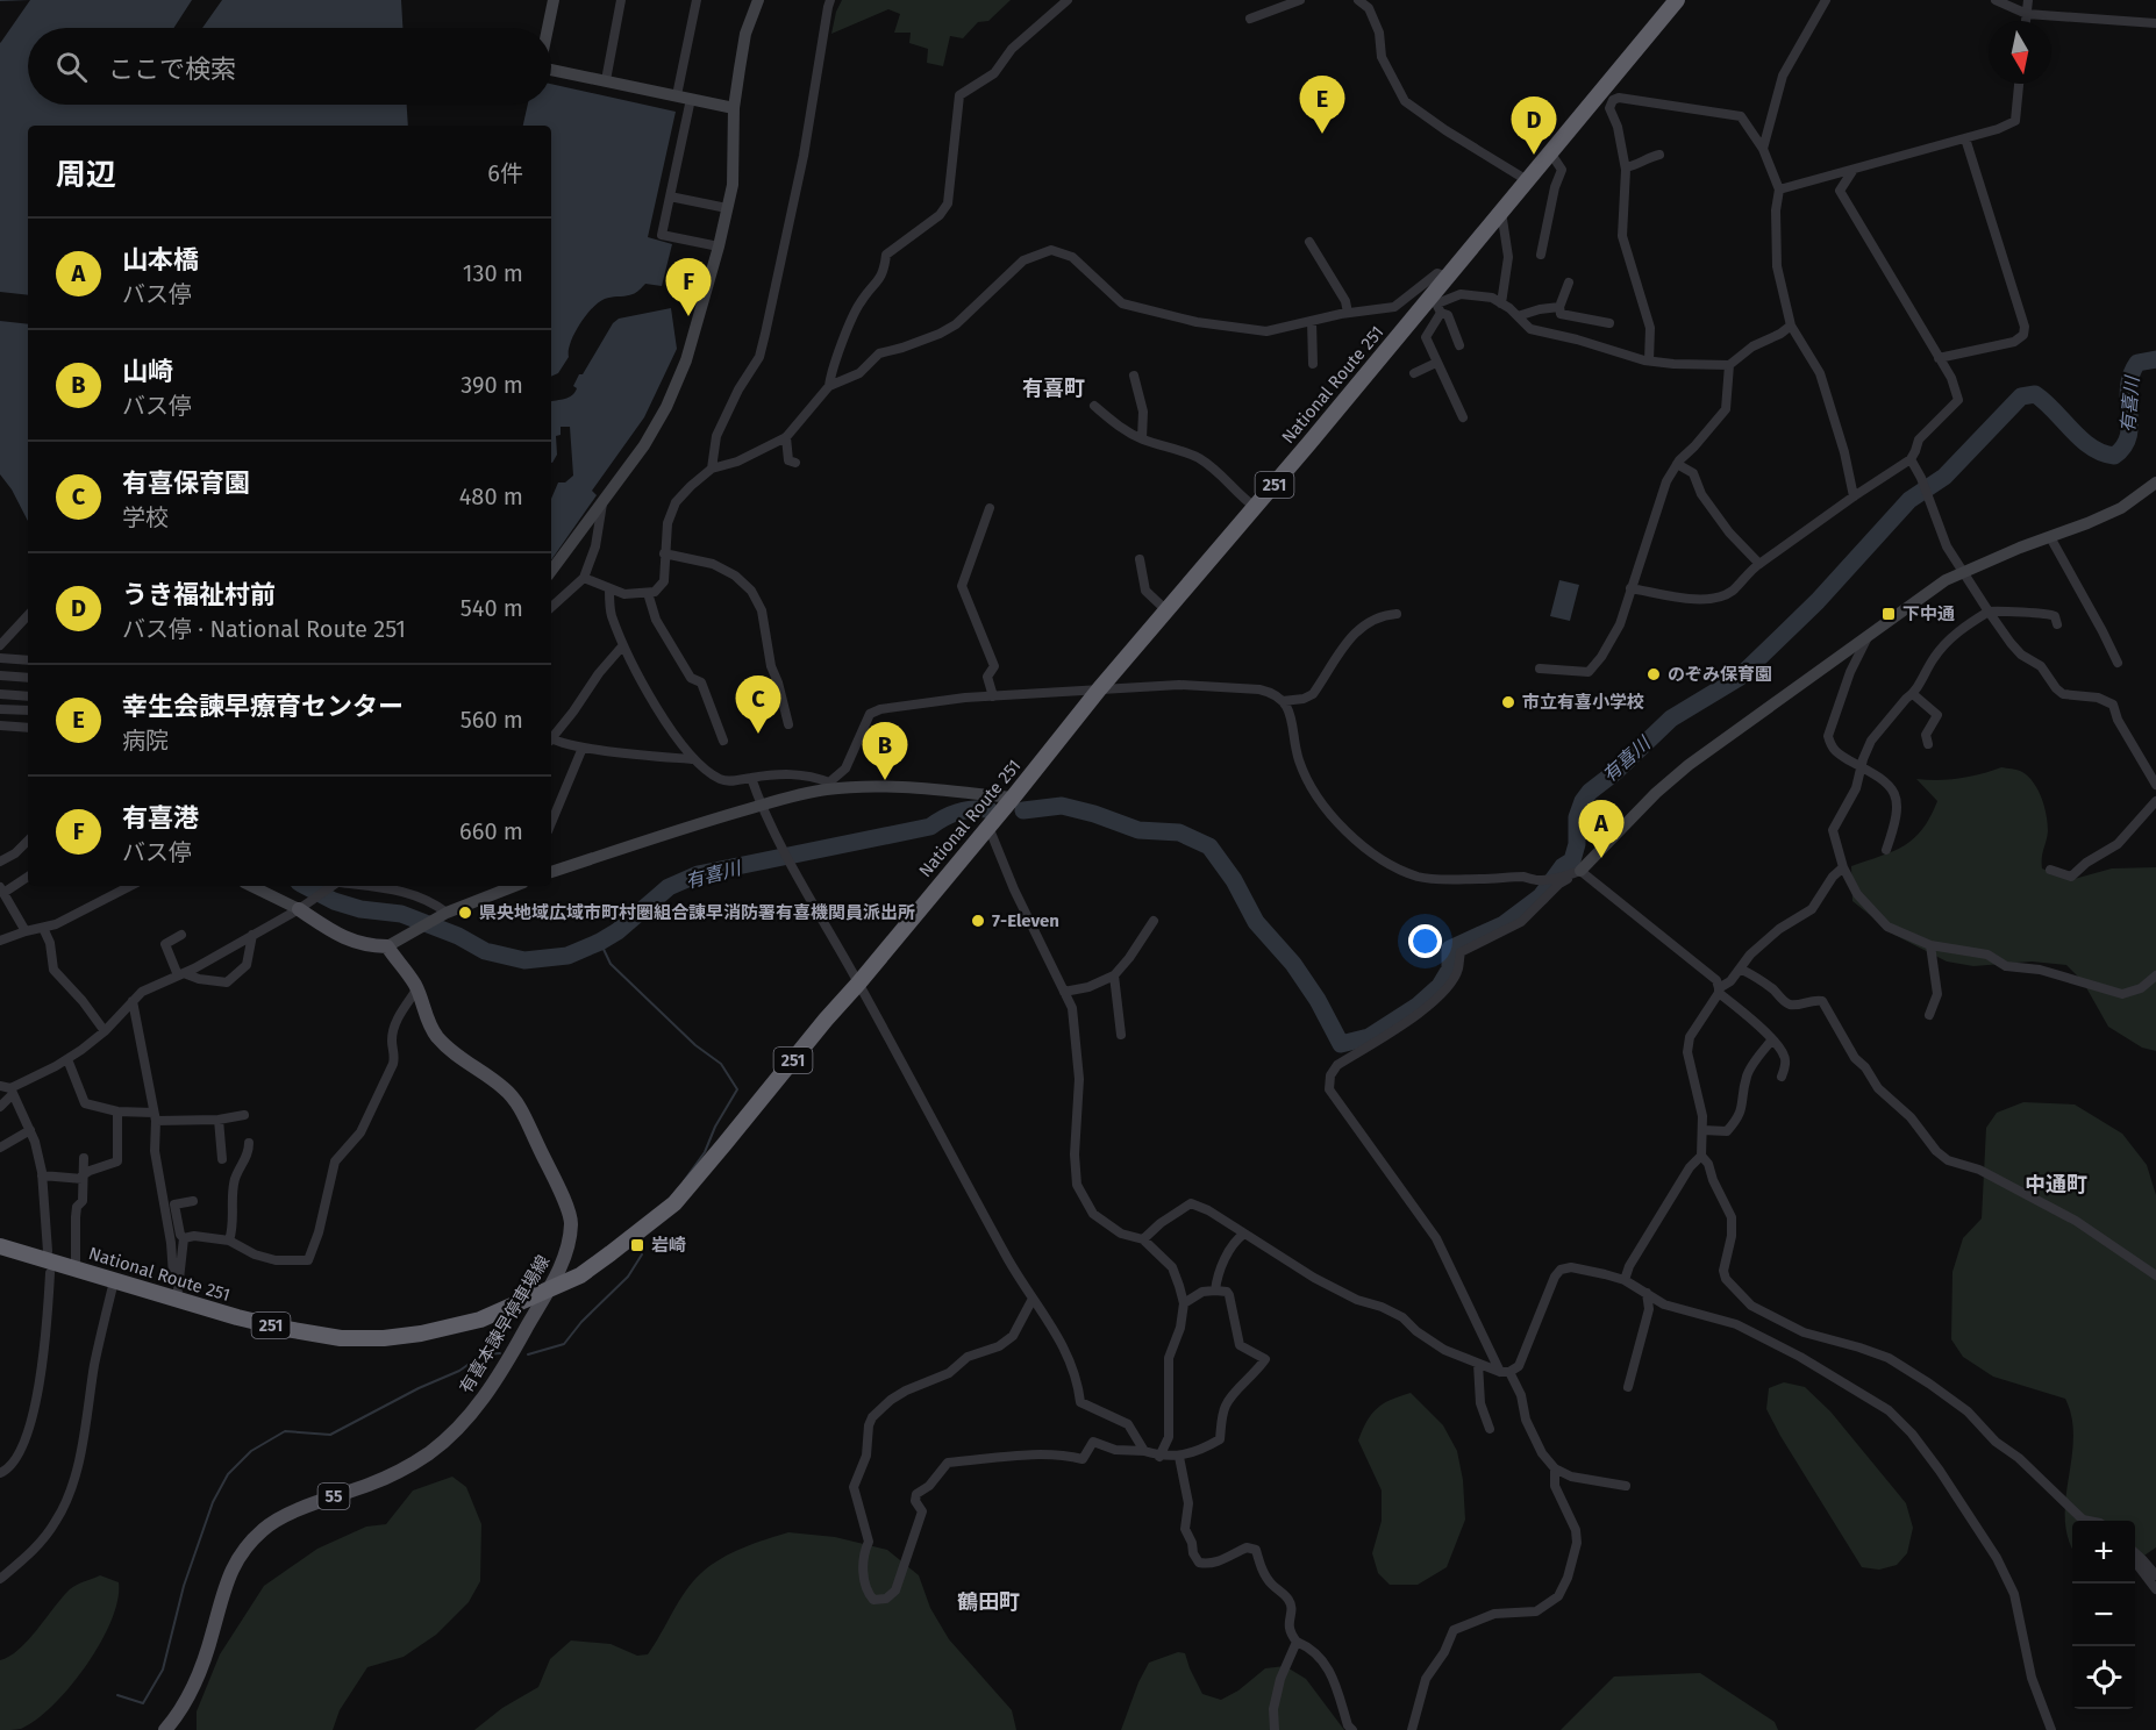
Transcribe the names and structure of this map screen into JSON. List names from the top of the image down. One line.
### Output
{"streets":{"highway":["National Route 251","251"],"main road":["有喜本諫早停車場線","55"]},"crossings":[["National Route 251","有喜本諫早停車場線"]],"districts":["有喜町","中通町","鶴田町"],"water":["有喜川"],"places":{"transit":["下中通","岩崎"],"other":["のぞみ保育園","市立有喜小学校","県央地域広域市町村圏組合諌早消防署有喜機関員派出所","7-Eleven"]},"north":"bottom","page":{"search":"ここで検索","pins":["E","D","F","C","B","A"],"heading":["周辺","6件"],"list":[{"mark":"A","name":"山本橋","note":"バス停","value":"130 m"},{"mark":"B","name":"山崎","note":"バス停","value":"390 m"},{"mark":"C","name":"有喜保育園","note":"学校","value":"480 m"},{"mark":"D","name":"うき福祉村前","note":"バス停 · National Route 251","value":"540 m"},{"mark":"E","name":"幸生会諫早療育センター","note":"病院","value":"560 m"},{"mark":"F","name":"有喜港","note":"バス停","value":"660 m"}],"map_buttons":["+","−"]}}
